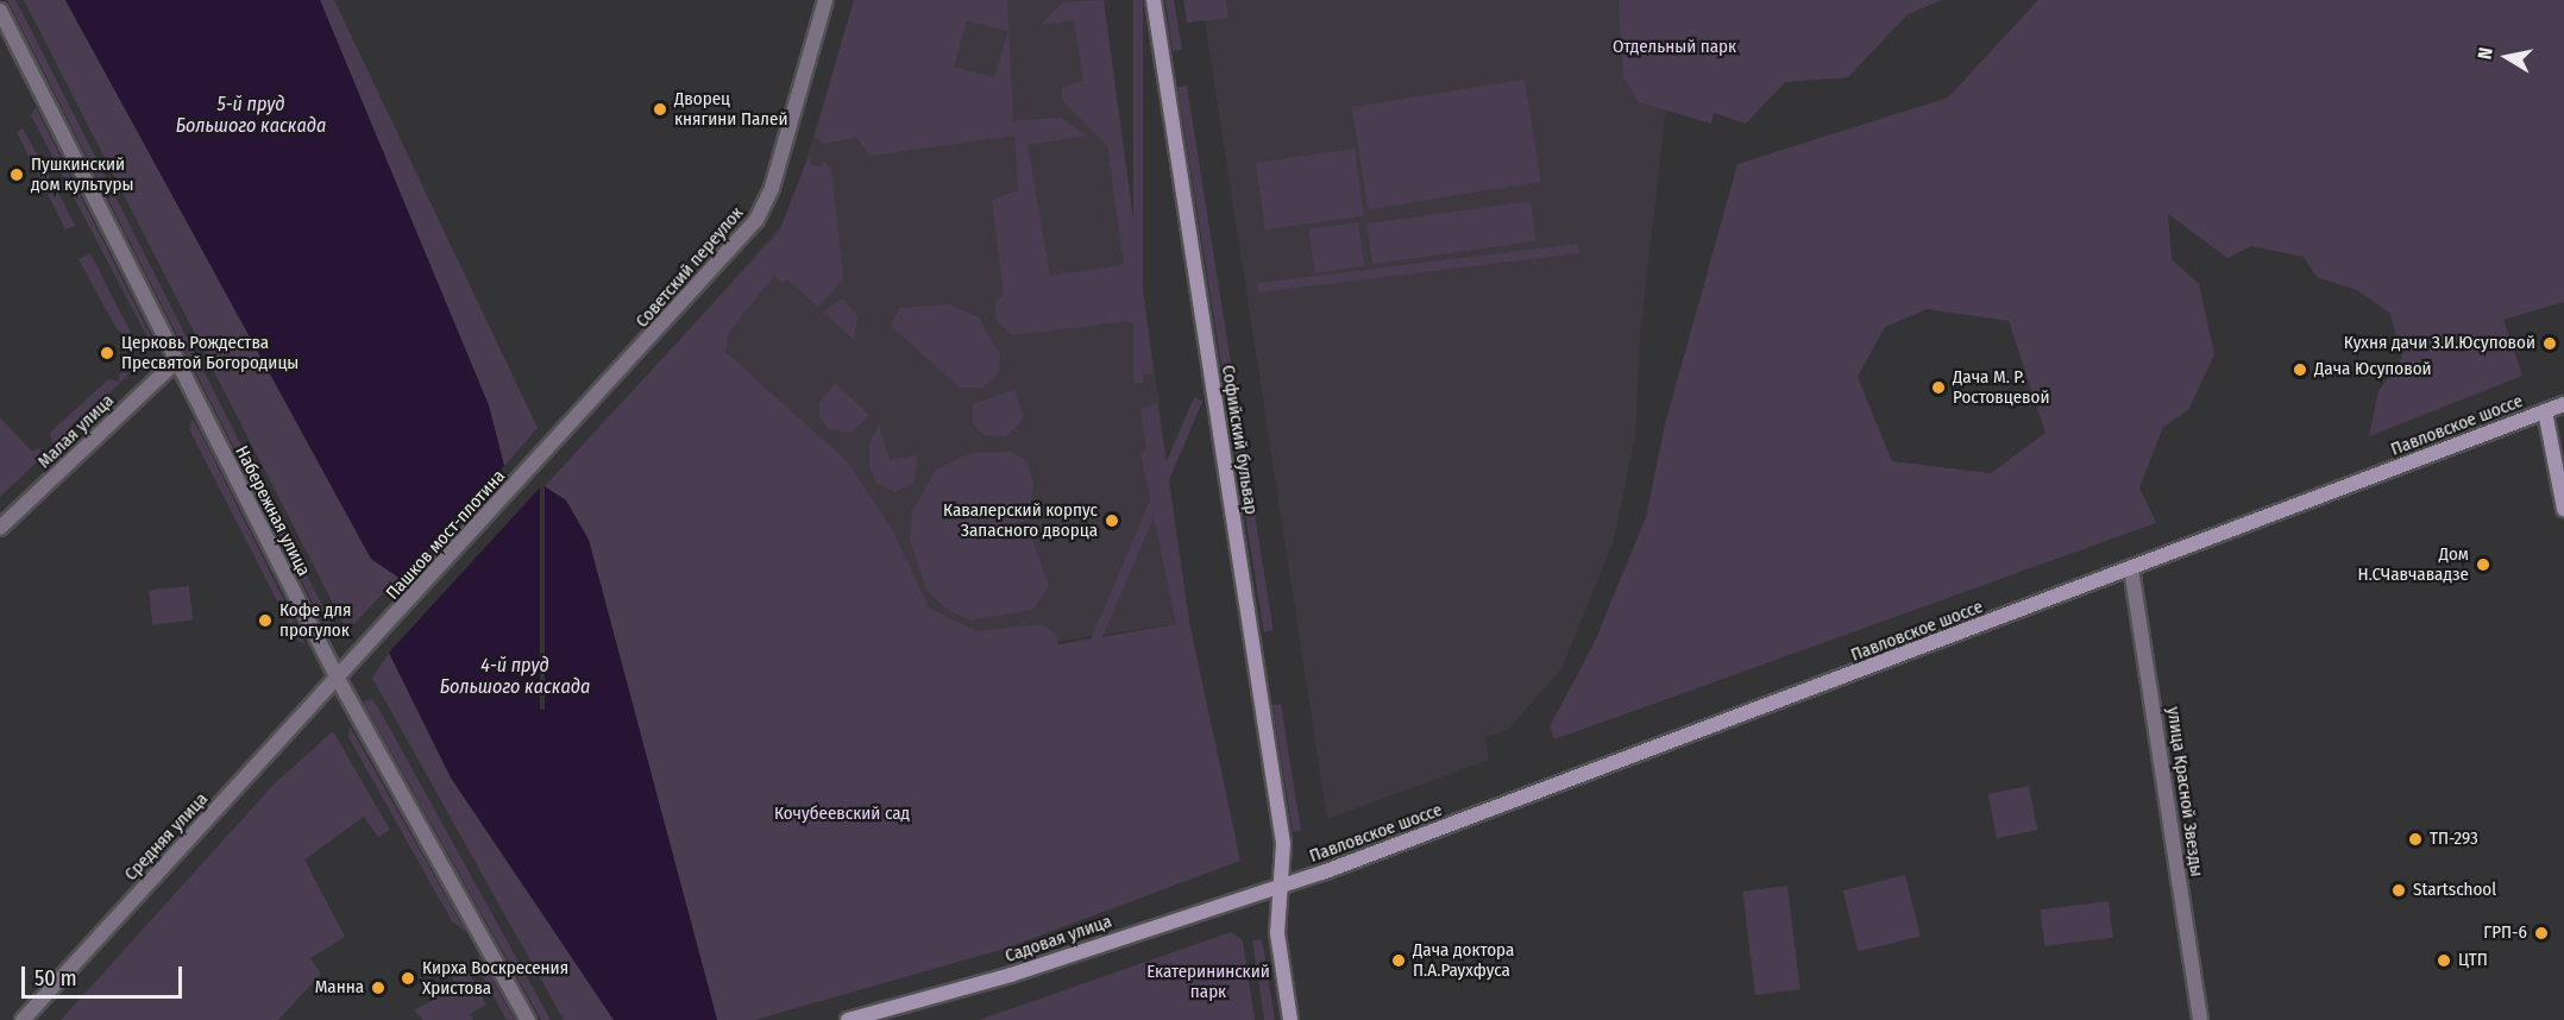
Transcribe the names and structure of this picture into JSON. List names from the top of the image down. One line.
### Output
{"streets":{"main road":["Павловское шоссе","Софийский бульвар","Садовая улица"],"street":["Советский переулок","Малая улица","Набережная улица","Пашков мост-плотина","улица Красной Звезды","Средняя улица"]},"crossings":[["Советский переулок","Пашков мост-плотина"],["Павловское шоссе","Софийский бульвар"],["Павловское шоссе","улица Красной Звезды"],["Павловское шоссе","Садовая улица"],["Малая улица","Набережная улица"],["Софийский бульвар","Садовая улица"],["Набережная улица","Пашков мост-плотина"],["Набережная улица","Средняя улица"],["Пашков мост-плотина","Средняя улица"]],"water":["5-й пруд Большого каскада","4-й пруд Большого каскада"],"parks":["Отдельный парк","Кочубеевский сад","Екатерининский парк"],"places":["Дворец княгини Палей","Пушкинский дом культуры","Кухня дачи З.И.Юсуповой","Церковь Рождества Пресвятой Богородицы","Дача Юсуповой","Дача М. Р. Ростовцевой","Кавалерский корпус Запасного дворца","Дом Н.СЧавчавадзе","Кофе для прогулок","ТП-293","Startschool","ГРП-6","Дача доктора П.А.Раухфуса","ЦТП","Кирха Воскресения Христова","Манна"],"scale_bar":"50 m","north":"left"}
